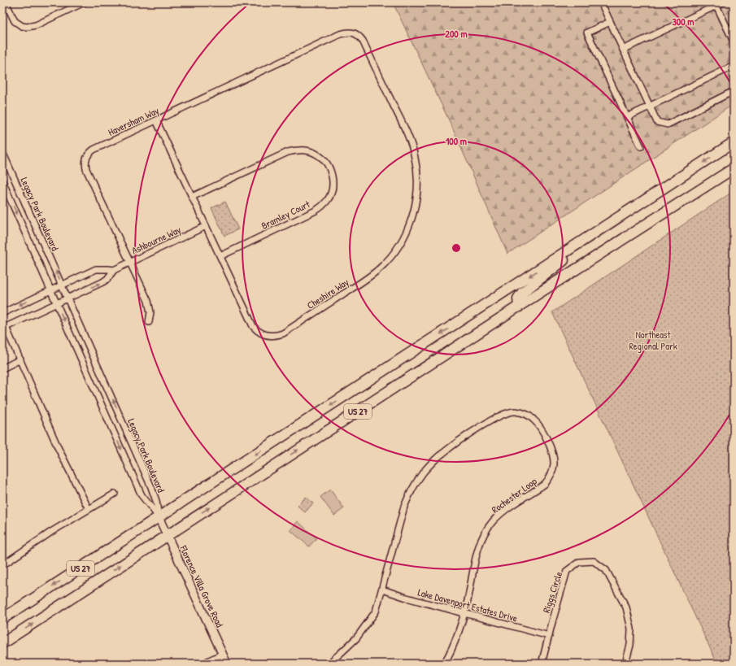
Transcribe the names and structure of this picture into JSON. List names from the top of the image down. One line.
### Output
{"streets":{"highway":["US 27"],"street":["Haversham Way","Legacy Park Boulevard","Bramley Court","Ashbourne Way","Cheshire Way","Rochester Loop","Florence Villa Grove Road","Riggs Circle","Lake Davenport Estates Drive"]},"crossings":[["Haversham Way","Ashbourne Way"],["Haversham Way","Cheshire Way"],["Legacy Park Boulevard","Ashbourne Way"],["Legacy Park Boulevard","US 27"],["Legacy Park Boulevard","Florence Villa Grove Road"],["Bramley Court","Cheshire Way"],["Ashbourne Way","Cheshire Way"],["US 27","Florence Villa Grove Road"],["Rochester Loop","Lake Davenport Estates Drive"],["Riggs Circle","Lake Davenport Estates Drive"]],"parks":["Northeast Regional Park"],"rings":["300 m","200 m","100 m"]}
